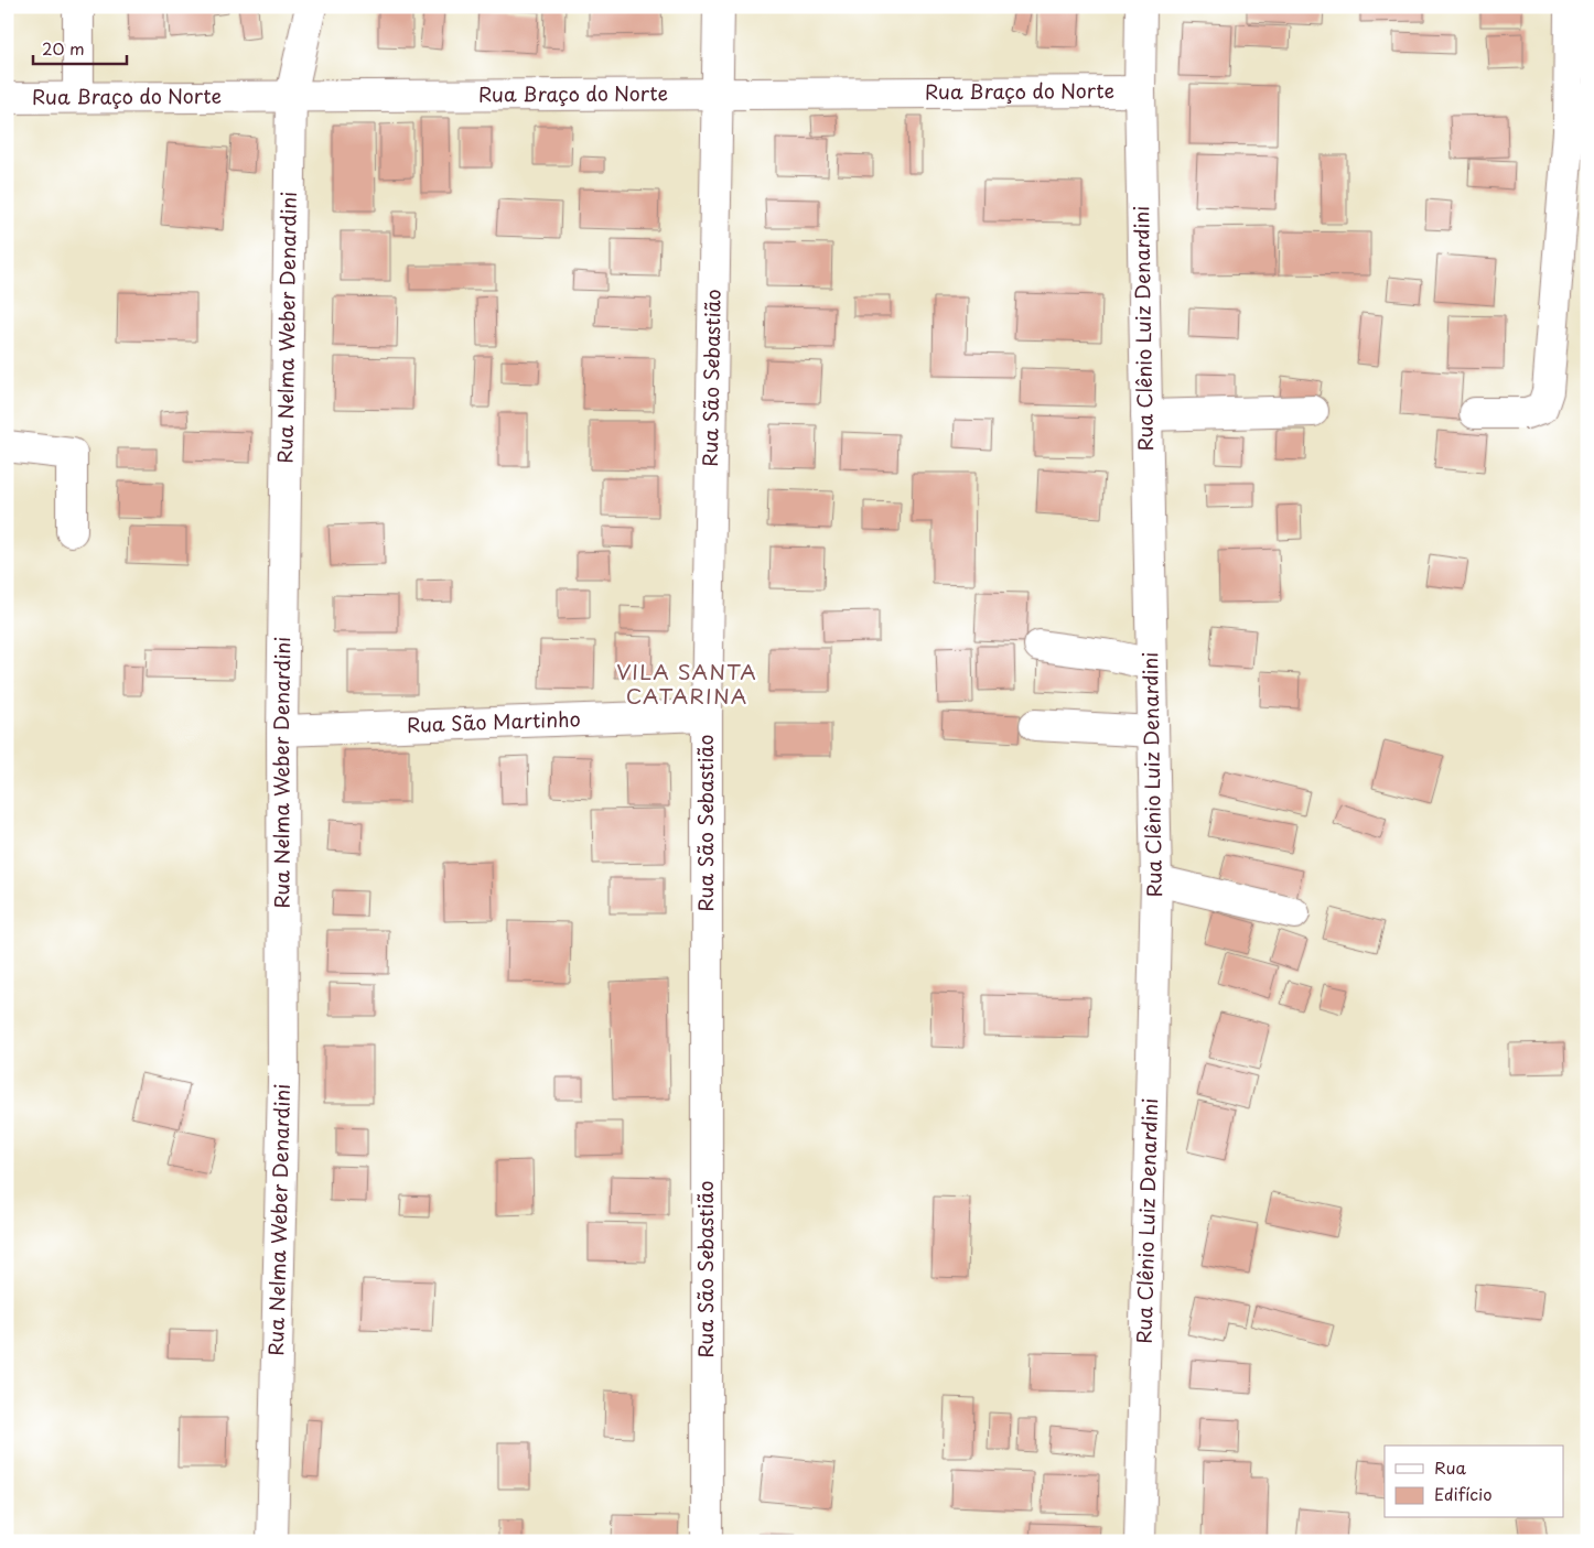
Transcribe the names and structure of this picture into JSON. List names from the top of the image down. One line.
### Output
{"streets":{"street":["Rua Braço do Norte","Rua Nelma Weber Denardini","Rua Clênio Luiz Denardini","Rua São Sebastião","Rua São Martinho"]},"crossings":[["Rua Braço do Norte","Rua Nelma Weber Denardini"],["Rua Braço do Norte","Rua Clênio Luiz Denardini"],["Rua Braço do Norte","Rua São Sebastião"],["Rua Nelma Weber Denardini","Rua São Martinho"],["Rua São Sebastião","Rua São Martinho"]],"districts":["VILA SANTA CATARINA"],"legend":["Rua","Edifício"],"scale_bar":"20 m"}
